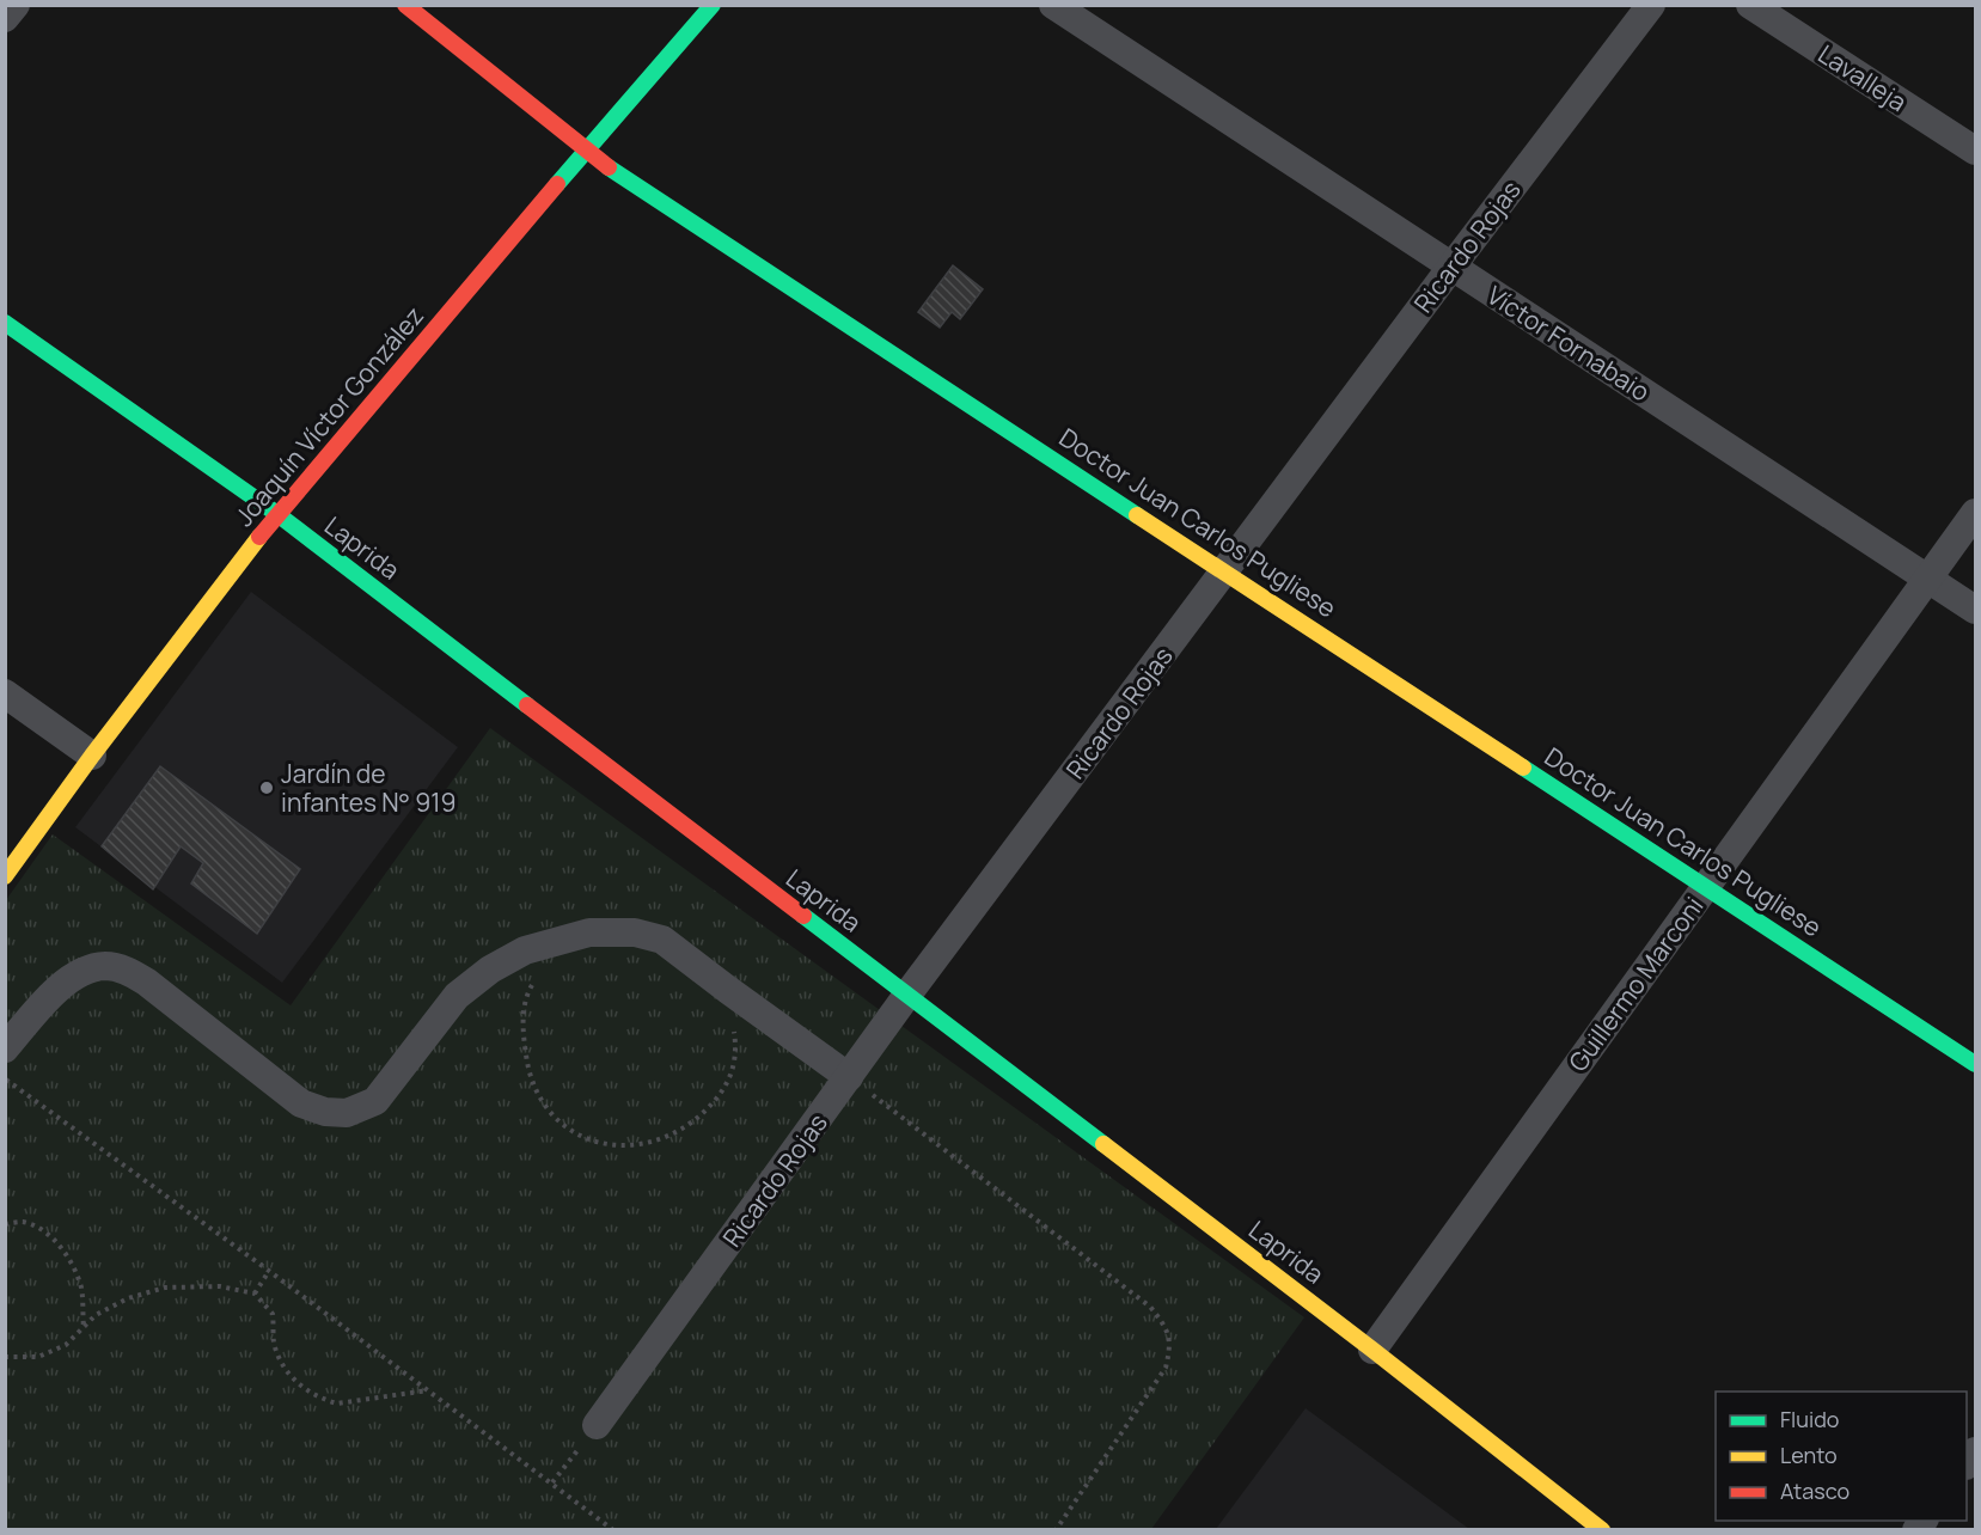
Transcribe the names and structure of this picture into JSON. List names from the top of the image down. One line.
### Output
{"streets":{"street":["Lavalleja","Ricardo Rojas","Víctor Fornabaio","Joaquín Víctor González","Doctor Juan Carlos Pugliese","Laprida","Guillermo Marconi"]},"crossings":[["Ricardo Rojas","Víctor Fornabaio"],["Ricardo Rojas","Doctor Juan Carlos Pugliese"],["Ricardo Rojas","Laprida"],["Víctor Fornabaio","Guillermo Marconi"],["Joaquín Víctor González","Doctor Juan Carlos Pugliese"],["Joaquín Víctor González","Laprida"],["Doctor Juan Carlos Pugliese","Guillermo Marconi"],["Laprida","Guillermo Marconi"]],"places":["Jardín de infantes N° 919"],"legend":["Fluido","Lento","Atasco"]}
